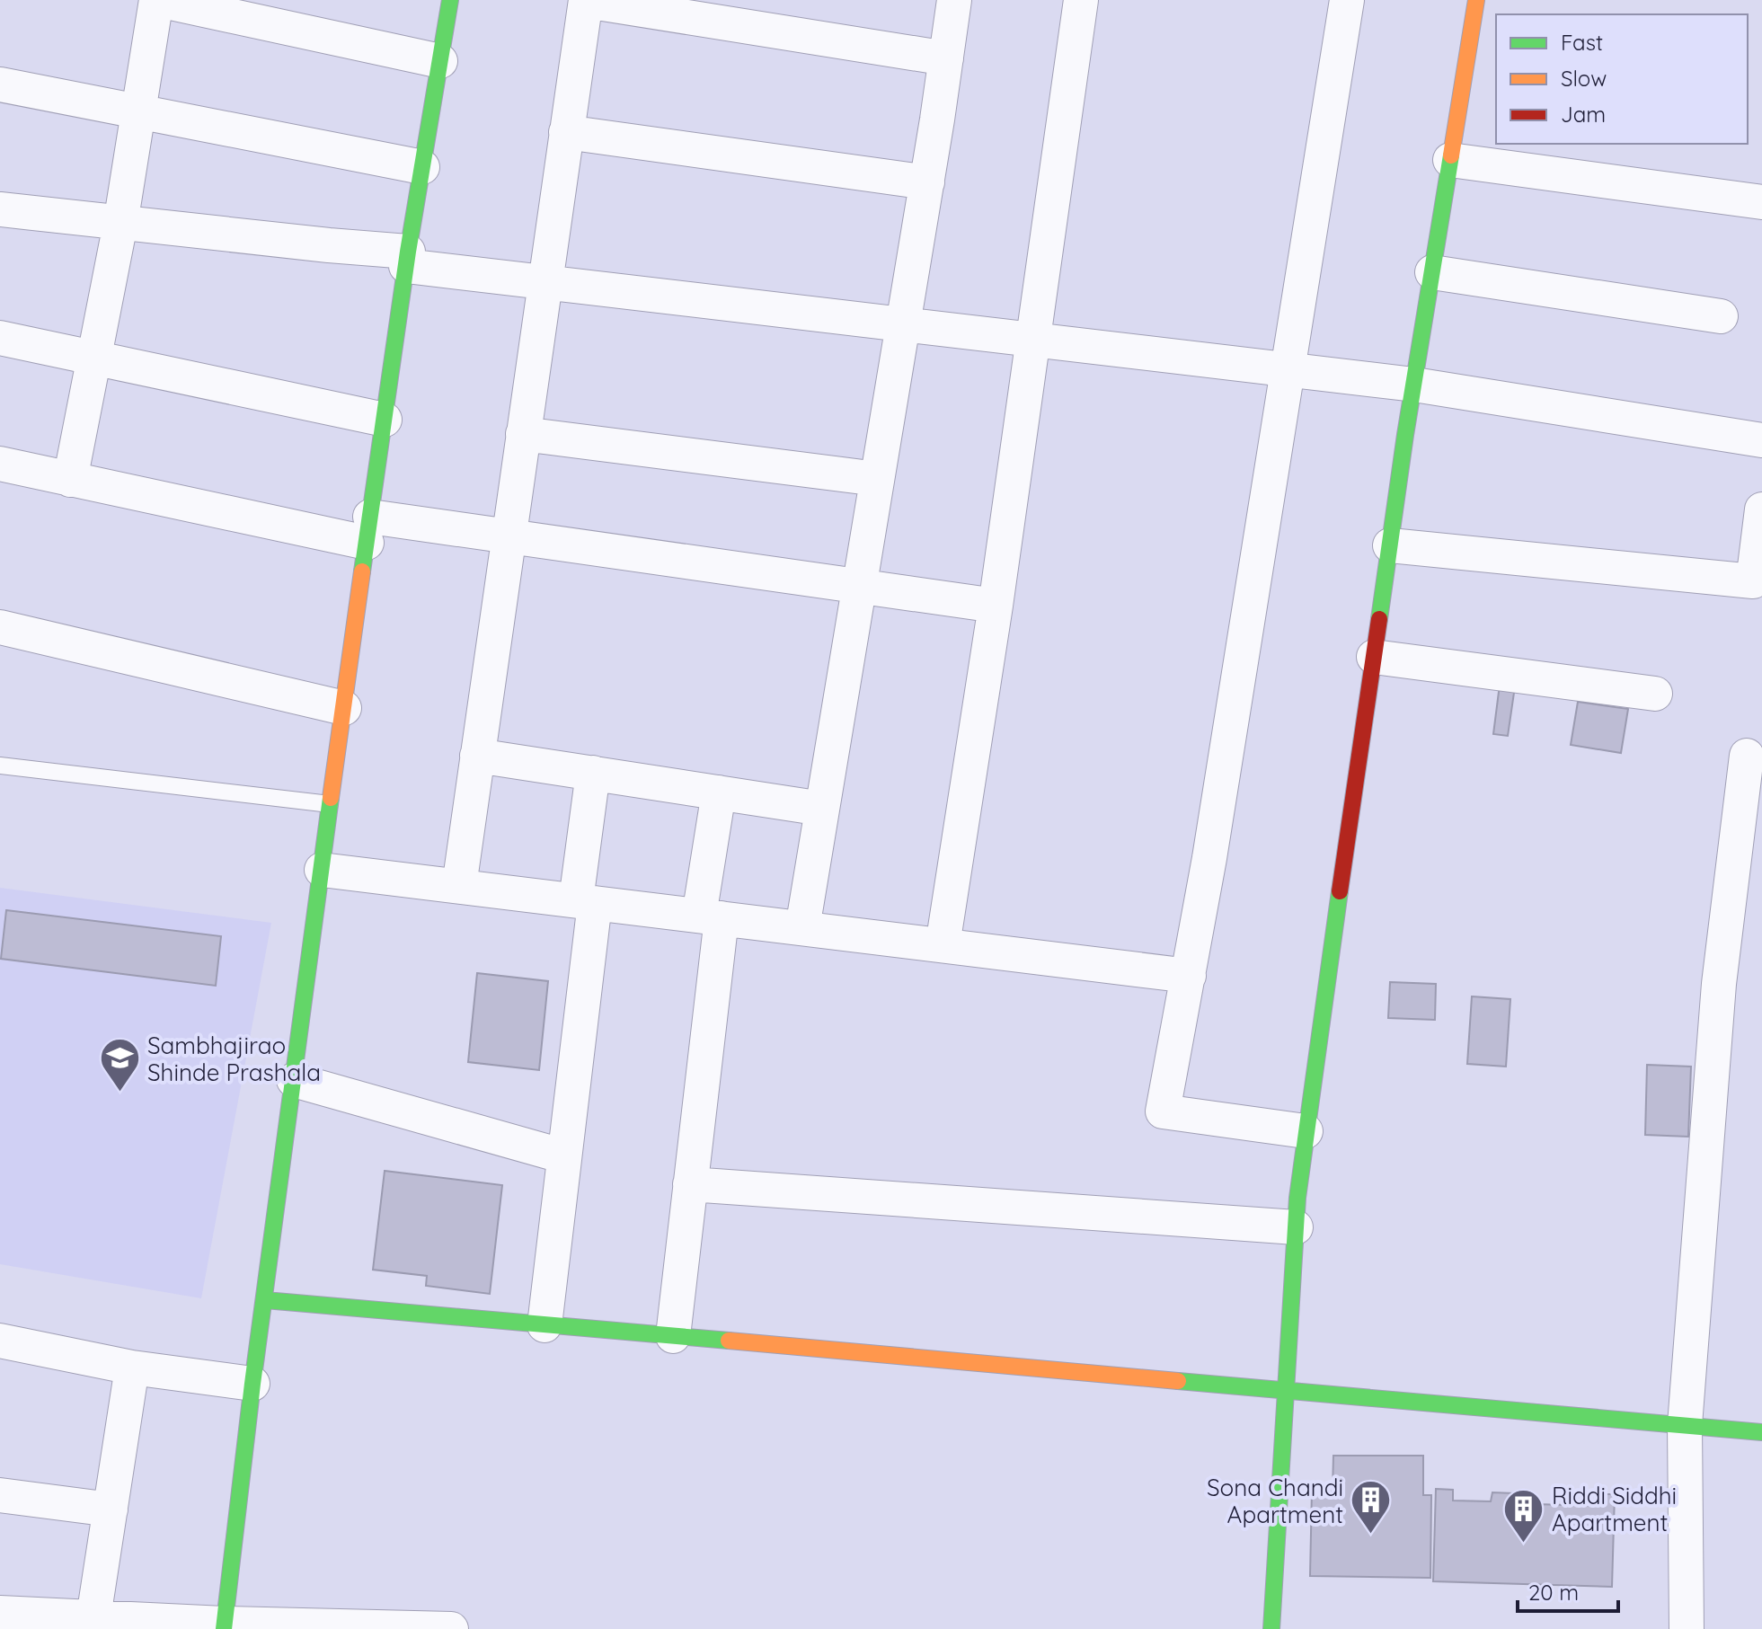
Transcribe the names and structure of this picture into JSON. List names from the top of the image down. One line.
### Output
{"places":{"school or university":["Sambhajirao Shinde Prashala"],"building":["Sona Chandi Apartment","Riddi Siddhi Apartment"]},"legend":["Fast","Slow","Jam"],"scale_bar":"20 m"}
